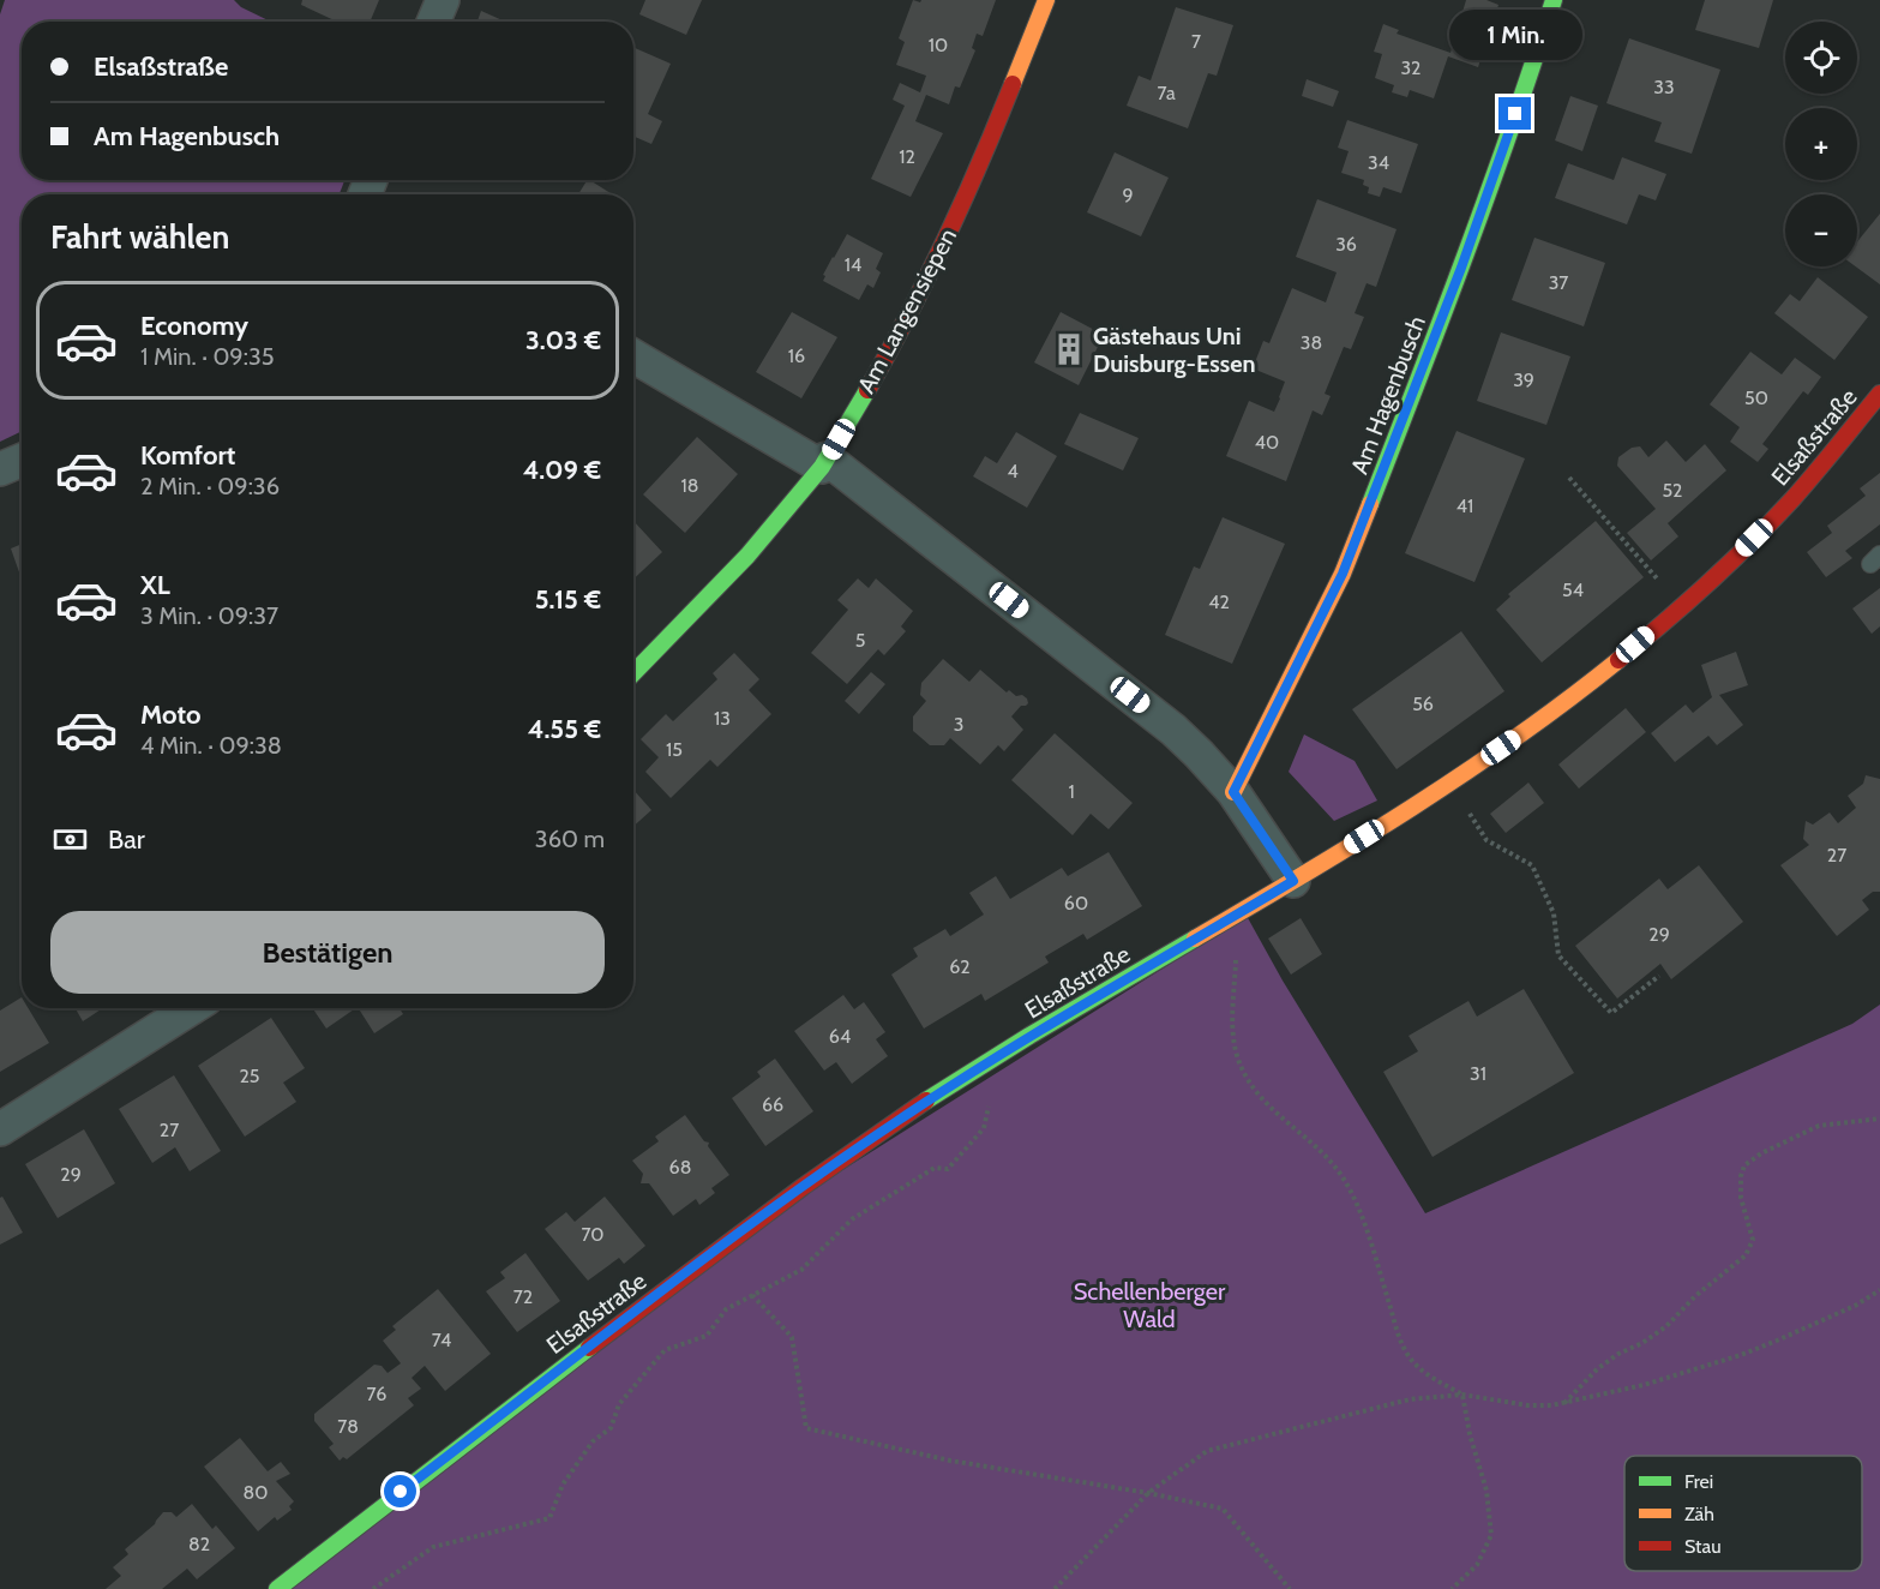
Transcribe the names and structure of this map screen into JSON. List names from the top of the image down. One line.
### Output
{"streets":{"street":["Am Langensiepen","Am Hagenbusch","Elsaßstraße"]},"parks":["Schellenberger Wald"],"places":{"building":["Gästehaus Uni Duisburg-Essen"]},"house_numbers":["7","10","32","33","7a","12","34","9","36","14","37","38","16","39","50","40","4","18","52","41","54","42","5","56","13","3","15","1","27","60","29","62","64","31","25","66","27","68","29","70","72","74","76","78","80","82"],"legend":["Frei","Zäh","Stau"],"page":{"bubble":"1 Min.","map_buttons":["+","−"],"banner":["Elsaßstraße","Am Hagenbusch"],"heading":"Fahrt wählen","list":[{"name":"Economy","note":"1 Min. · 09:35","value":"3.03 €"},{"name":"Komfort","note":"2 Min. · 09:36","value":"4.09 €"},{"name":"XL","note":"3 Min. · 09:37","value":"5.15 €"},{"name":"Moto","note":"4 Min. · 09:38","value":"4.55 €"}],"pay":["Bar","360 m"],"buttons":"Bestätigen"}}
